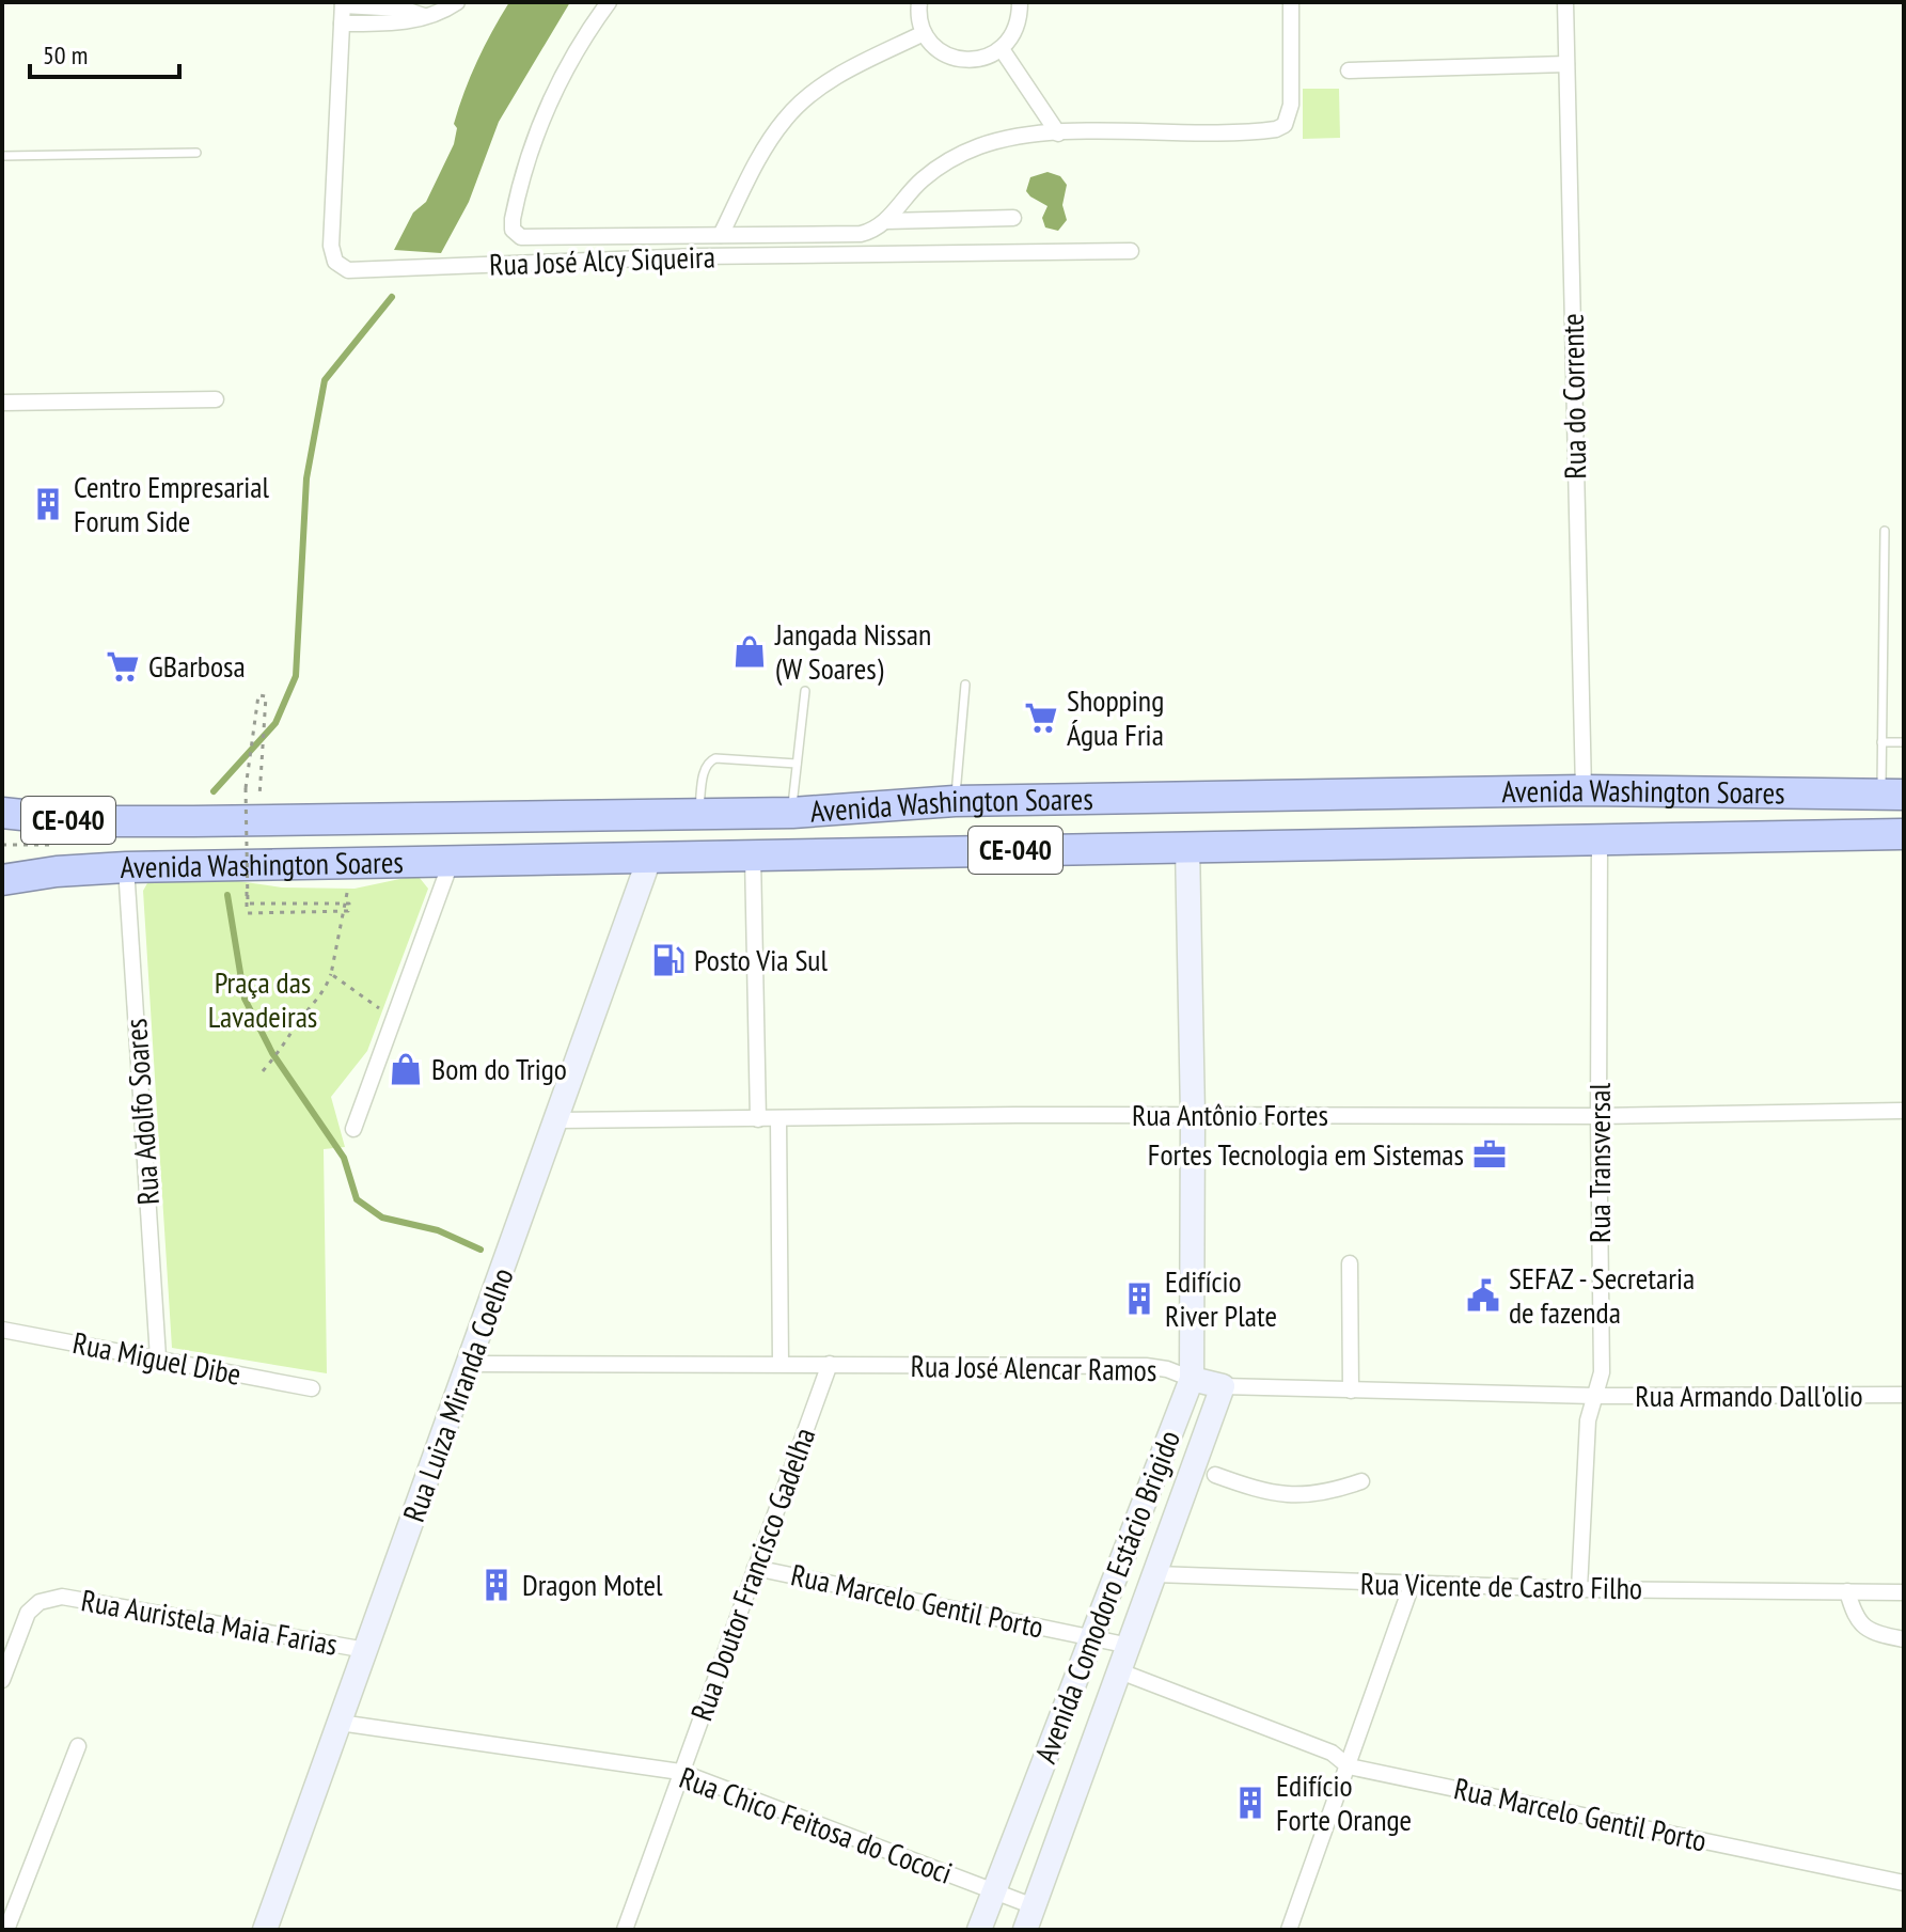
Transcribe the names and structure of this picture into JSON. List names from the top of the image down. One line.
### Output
{"streets":{"highway":["Avenida Washington Soares","CE-040"],"main road":["Rua José Alencar Ramos","Rua Luiza Miranda Coelho","Avenida Comodoro Estácio Brigido"],"street":["Rua José Alcy Siqueira","Rua do Corrente","Rua Adolfo Soares","Rua Antônio Fortes","Rua Transversal","Rua Miguel Dibe","Rua Armando Dall'olio","Rua Doutor Francisco Gadelha","Rua Vicente de Castro Filho","Rua Marcelo Gentil Porto","Rua Auristela Maia Farias","Rua Chico Feitosa do Cococi"]},"crossings":[["Rua do Corrente","Avenida Washington Soares"],["Avenida Washington Soares","Rua Adolfo Soares"],["Avenida Washington Soares","Rua Transversal"],["Avenida Washington Soares","Rua Luiza Miranda Coelho"],["Avenida Washington Soares","Avenida Comodoro Estácio Brigido"],["Rua Adolfo Soares","Rua Miguel Dibe"],["Rua Antônio Fortes","Rua Transversal"],["Rua Antônio Fortes","Rua Luiza Miranda Coelho"],["Rua Antônio Fortes","Avenida Comodoro Estácio Brigido"],["Rua Transversal","Rua José Alencar Ramos"],["Rua Transversal","Rua Armando Dall'olio"],["Rua Transversal","Rua Vicente de Castro Filho"],["Rua José Alencar Ramos","Rua Luiza Miranda Coelho"],["Rua José Alencar Ramos","Rua Armando Dall'olio"],["Rua José Alencar Ramos","Rua Doutor Francisco Gadelha"],["Rua José Alencar Ramos","Avenida Comodoro Estácio Brigido"],["Rua Luiza Miranda Coelho","Rua Auristela Maia Farias"],["Rua Luiza Miranda Coelho","Rua Chico Feitosa do Cococi"],["Rua Doutor Francisco Gadelha","Rua Marcelo Gentil Porto"],["Rua Doutor Francisco Gadelha","Rua Chico Feitosa do Cococi"],["Rua Vicente de Castro Filho","Avenida Comodoro Estácio Brigido"],["Avenida Comodoro Estácio Brigido","Rua Marcelo Gentil Porto"],["Avenida Comodoro Estácio Brigido","Rua Chico Feitosa do Cococi"]],"parks":["Praça das Lavadeiras"],"places":{"building":["Centro Empresarial Forum Side","Edifício River Plate","Dragon Motel","Edifício Forte Orange"],"shop":["Jangada Nissan (W Soares)","Bom do Trigo"],"supermarket":["GBarbosa","Shopping Água Fria"],"fuel station":["Posto Via Sul"],"office":["Fortes Tecnologia em Sistemas"],"public building":["SEFAZ - Secretaria de fazenda"]},"scale_bar":"50 m"}
